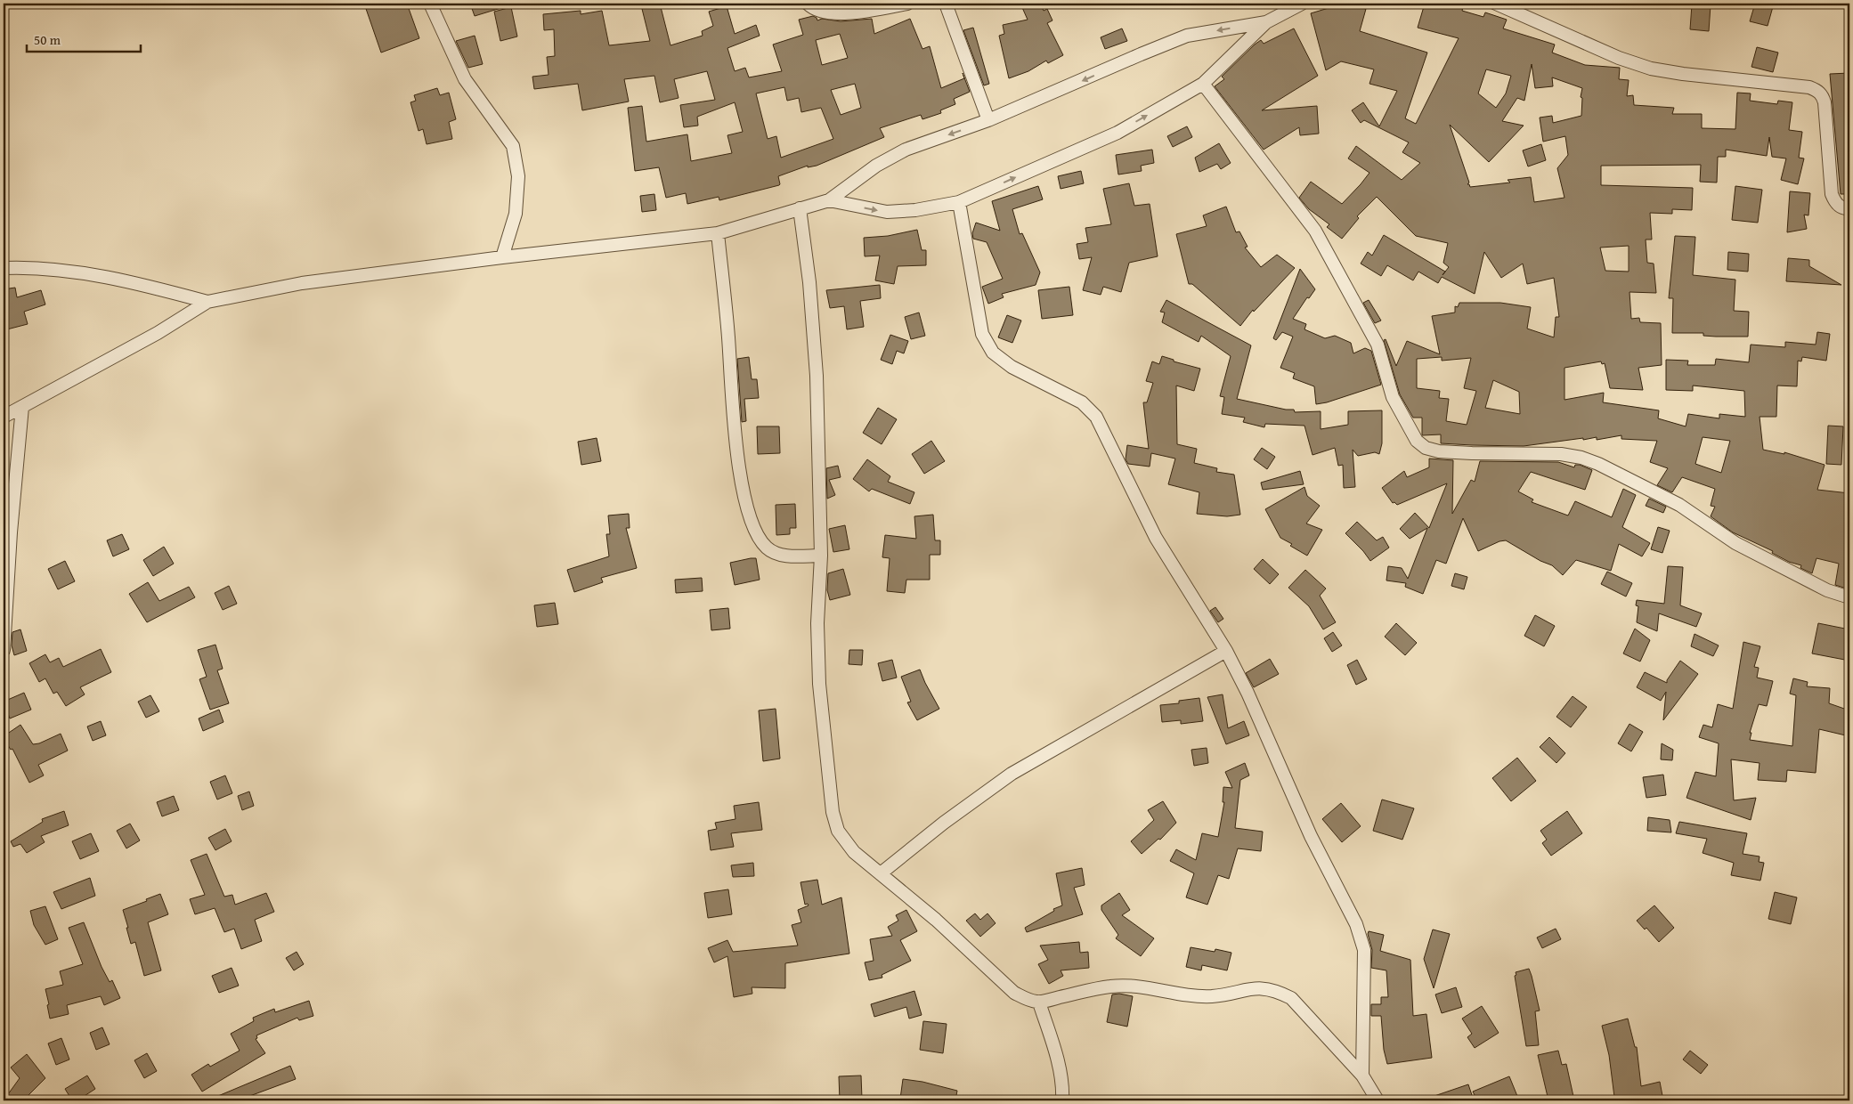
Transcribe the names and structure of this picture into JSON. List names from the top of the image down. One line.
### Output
{"scale_bar":"50 m"}
